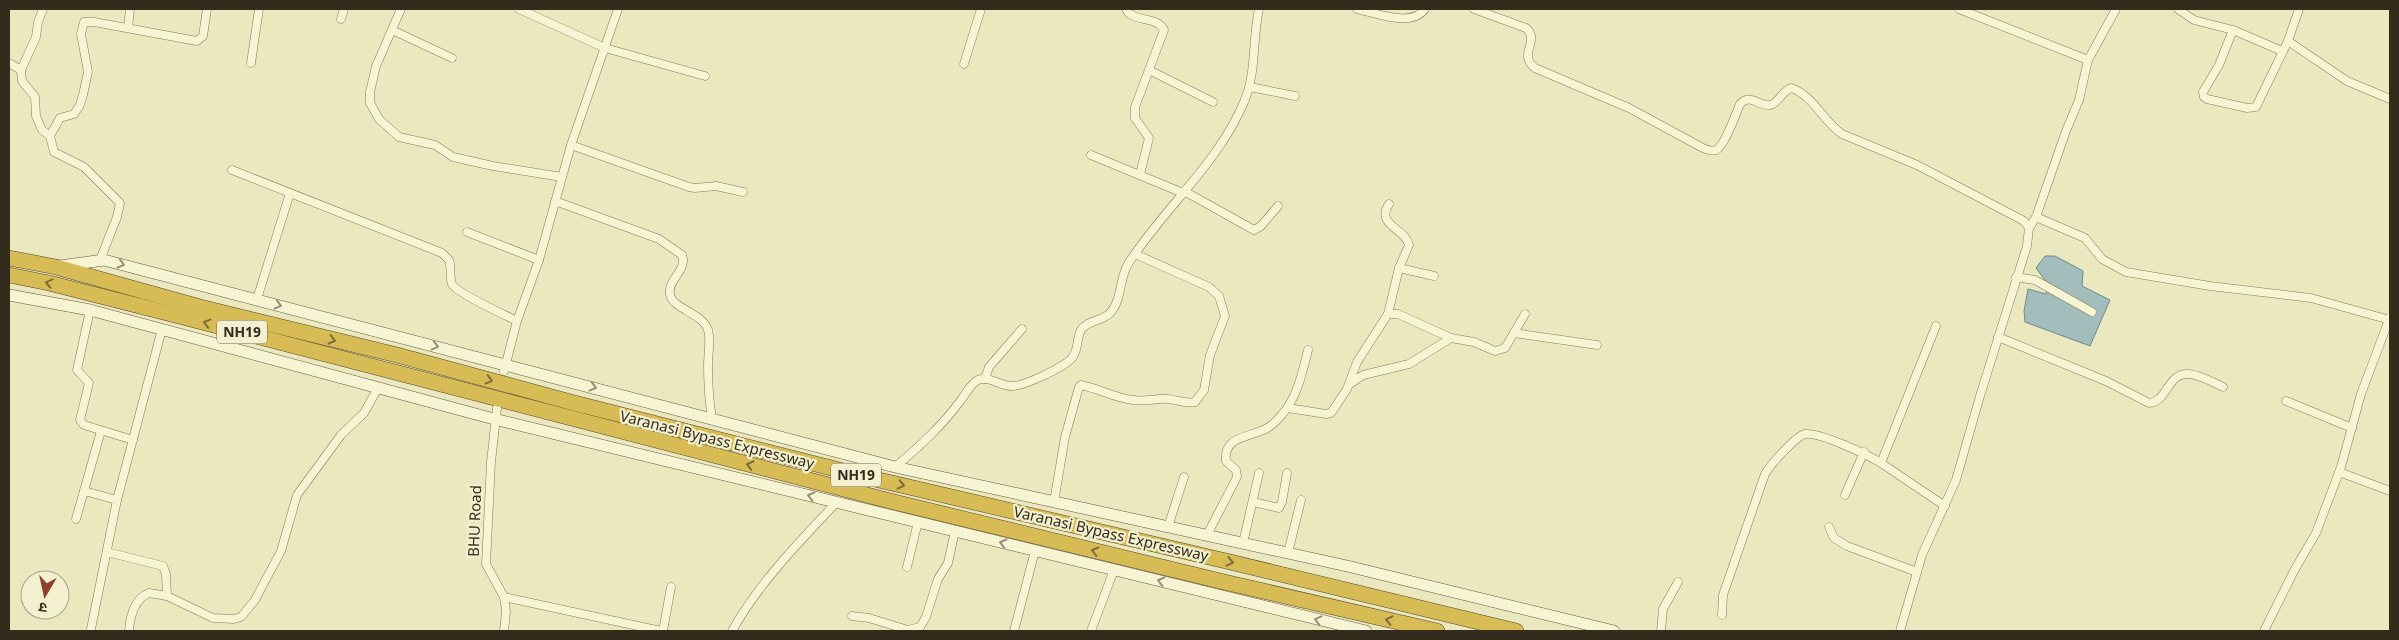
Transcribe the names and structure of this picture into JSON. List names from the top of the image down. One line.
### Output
{"streets":{"highway":["NH19","Varanasi Bypass Expressway"],"street":["BHU Road"]},"north":"bottom"}
